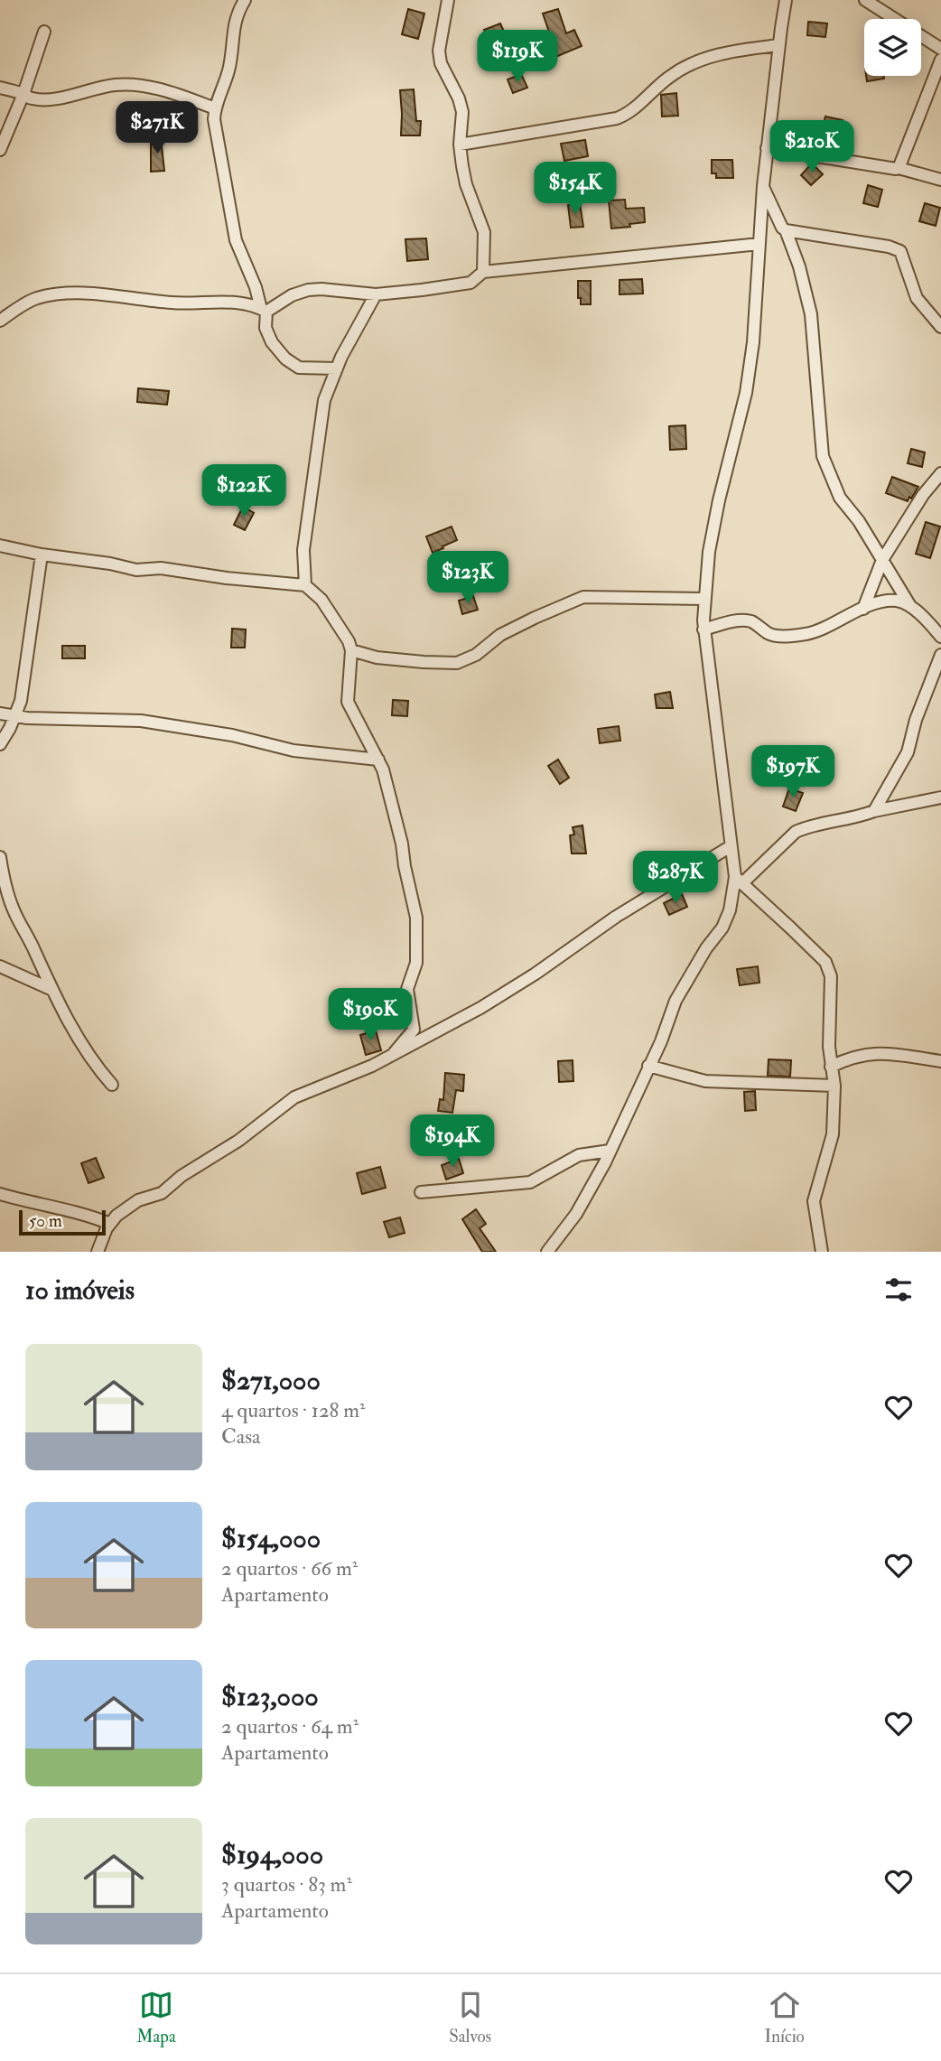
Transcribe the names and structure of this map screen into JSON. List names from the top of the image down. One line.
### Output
{"scale_bar":"50 m","page":{"price":["$119K","$271K","$210K","$154K","$122K","$123K","$197K","$287K","$190K","$194K"],"scale":"50 m","heading":"10 imóveis","list":[{"name":"$271,000","note":"4 quartos · 128 m² · Casa"},{"name":"$154,000","note":"2 quartos · 66 m² · Apartamento"},{"name":"$123,000","note":"2 quartos · 64 m² · Apartamento"},{"name":"$194,000","note":"3 quartos · 83 m² · Apartamento"}],"tabs":["Mapa","Salvos","Início"]}}
